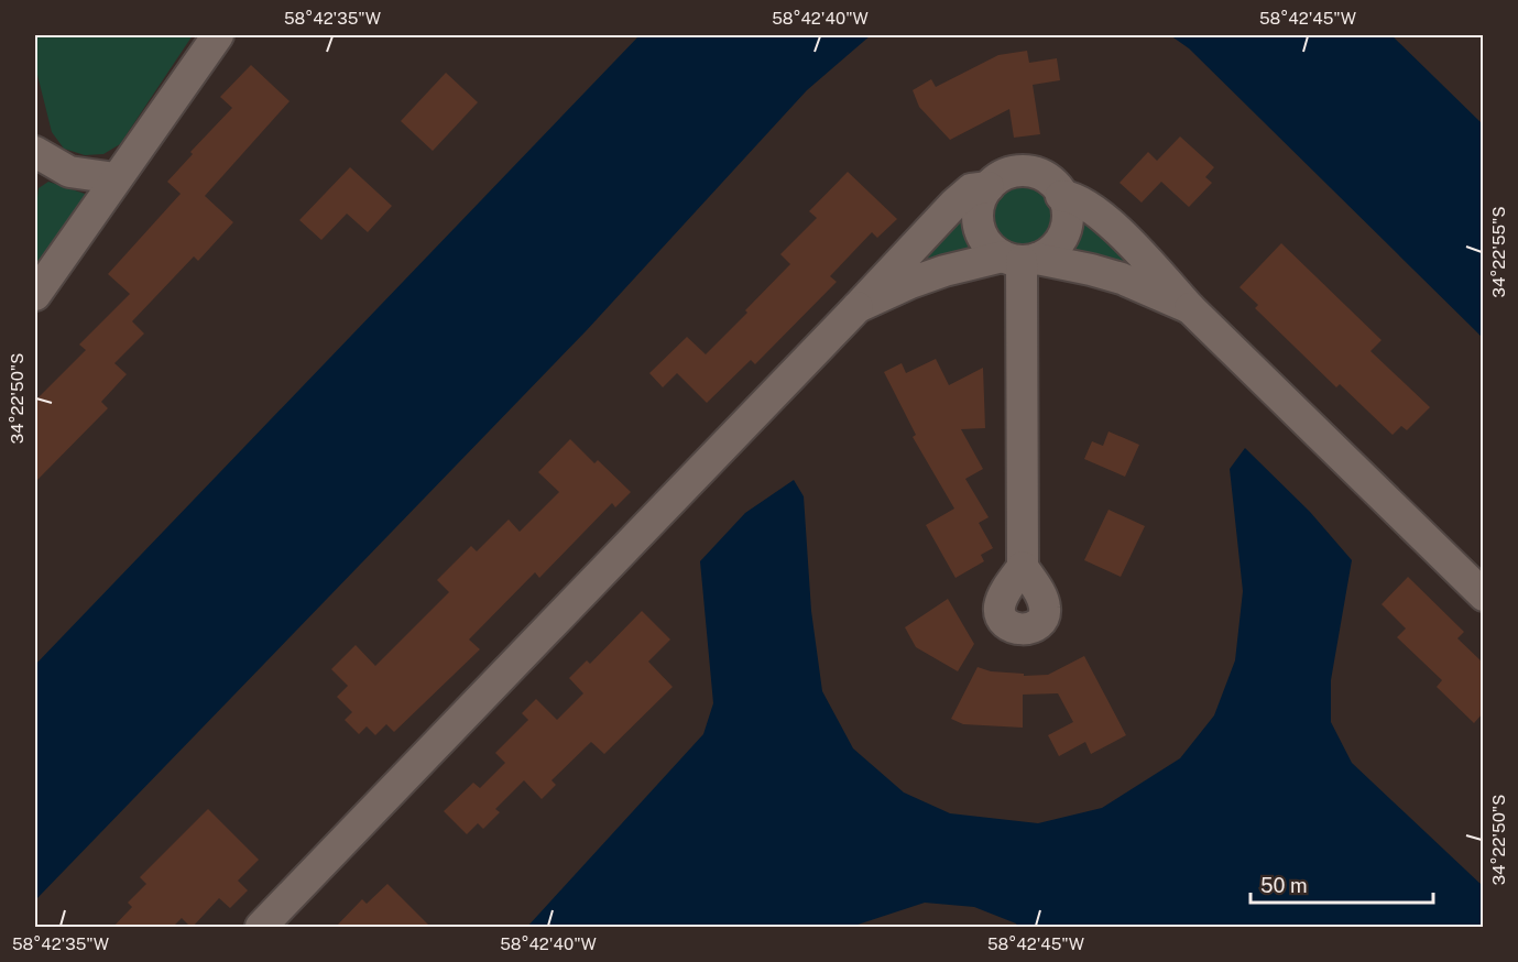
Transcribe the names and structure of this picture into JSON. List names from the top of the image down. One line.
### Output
{"scale_bar":"50 m","coordinates":["58°42'35\"W","58°42'40\"W","58°42'45\"W","34°22'55\"S","34°22'50\"S"]}
